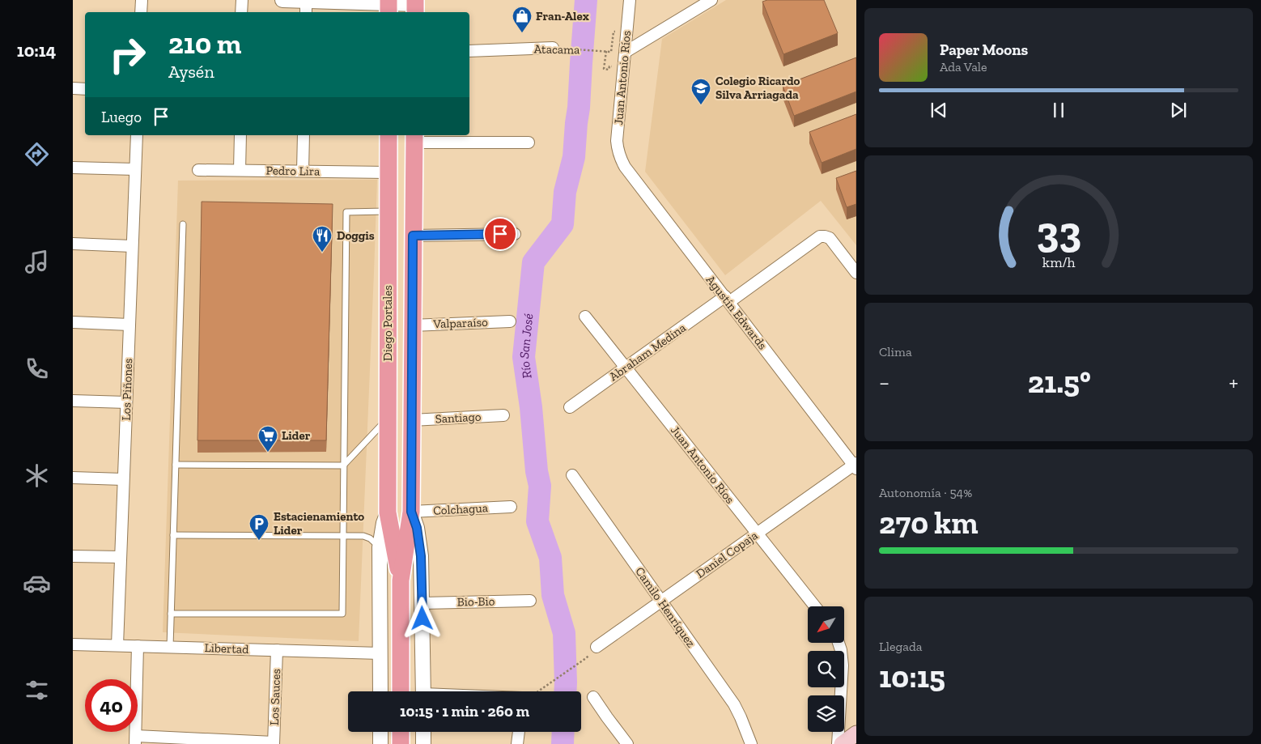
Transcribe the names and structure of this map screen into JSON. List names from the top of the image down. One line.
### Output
{"streets":{"main road":["Diego Portales"],"street":["Atacama","Juan Antonio Ríos","Pedro Lira","Agustín Edwards","Valparaíso","Abraham Medina","Los Piñones","Santiago","Colchagua","Daniel Copaja","Bio-Bio","Camilo Henríquez","Libertad","Los Sauces"]},"crossings":[["Atacama","Juan Antonio Ríos"],["Juan Antonio Ríos","Agustín Edwards"],["Juan Antonio Ríos","Abraham Medina"],["Juan Antonio Ríos","Daniel Copaja"],["Pedro Lira","Diego Portales"],["Agustín Edwards","Abraham Medina"],["Agustín Edwards","Daniel Copaja"],["Diego Portales","Valparaíso"],["Diego Portales","Santiago"],["Diego Portales","Colchagua"],["Diego Portales","Bio-Bio"],["Diego Portales","Libertad"],["Los Piñones","Libertad"],["Daniel Copaja","Camilo Henríquez"],["Libertad","Los Sauces"]],"water":["Río San José"],"places":{"shop":["Fran-Alex"],"school or university":["Colegio Ricardo Silva Arriagada"],"restaurant":["Doggis"],"supermarket":["Lider"],"parking":["Estacienamiento Lider"]},"north":"bottom left","page":{"tabs":"10:14","turn":["210 m","Aysén"],"song":["Paper Moons","Ada Vale"],"then":"Luego","tile":["Clima",["Autonomía · 54%","270 km"],["Llegada","10:15"]],"heat":["−","21.5°","+"],"limit":"40","trip":"10:15 · 1 min · 260 m","gauge":["33","km/h"]}}
